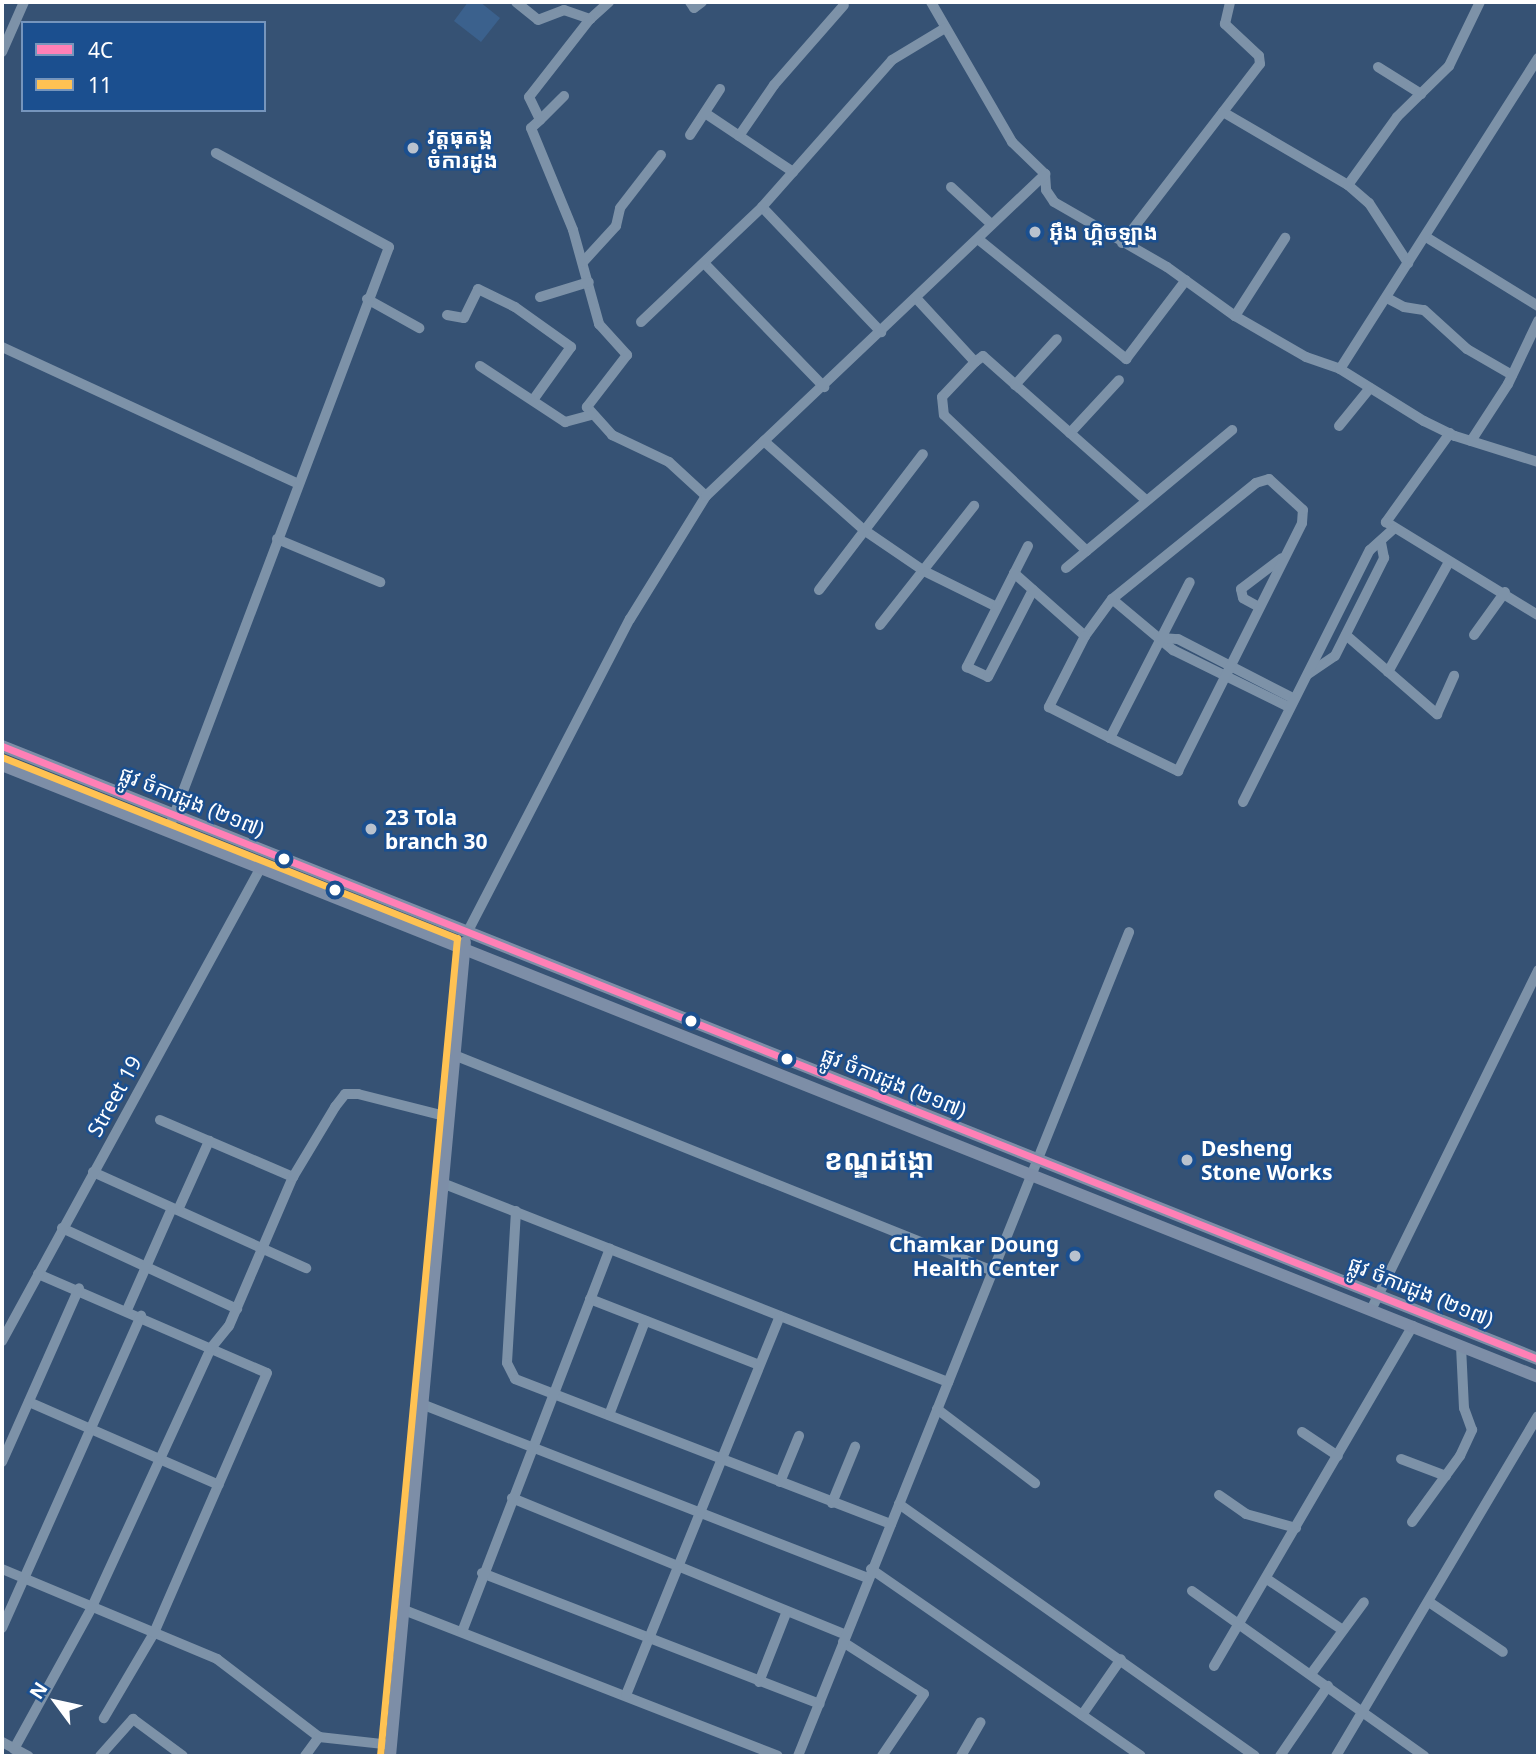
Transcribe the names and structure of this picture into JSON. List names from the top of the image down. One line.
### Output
{"streets":{"main road":["ផ្លូវ ចំការដូង (២១៧)"],"street":["Street 19"]},"crossings":[["ផ្លូវ ចំការដូង (២១៧)","Street 19"]],"districts":["ខណ្ឌដង្កោ"],"places":["វត្តធុតង្គ ចំការដូង","អ៊ឹង ហ្គិចឡាង","23 Tola branch 30","Desheng Stone Works","Chamkar Doung Health Center"],"lines":["transit line 4C","transit line 11"],"legend":["4C","11"],"north":"top left"}
